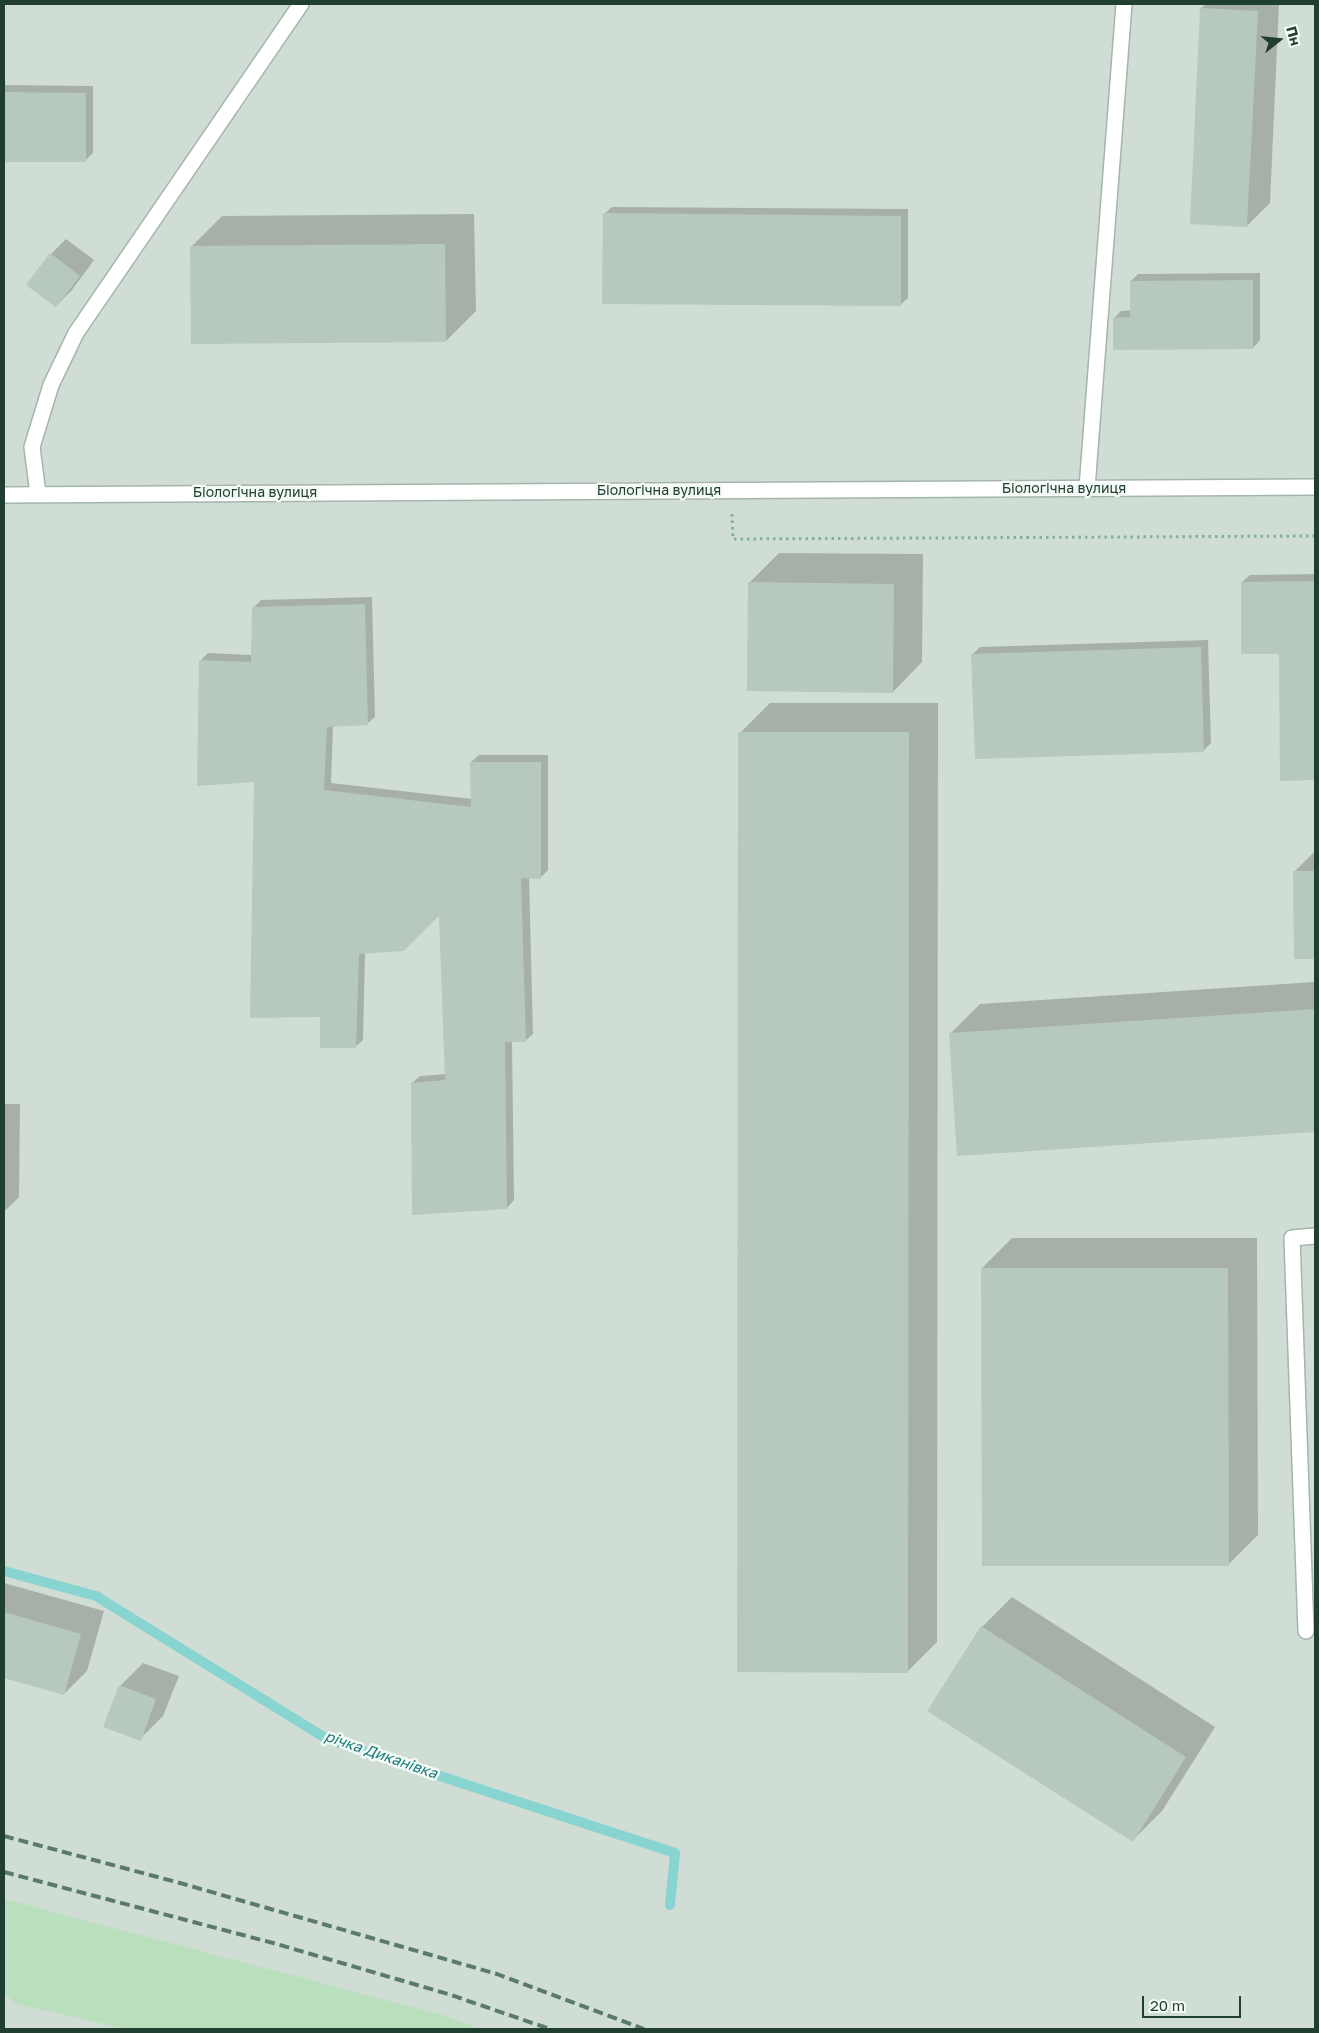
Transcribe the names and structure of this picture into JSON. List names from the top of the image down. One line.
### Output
{"streets":{"street":["Біологічна вулиця"]},"water":["річка Диканівка"],"scale_bar":"20 m","north":"right"}
